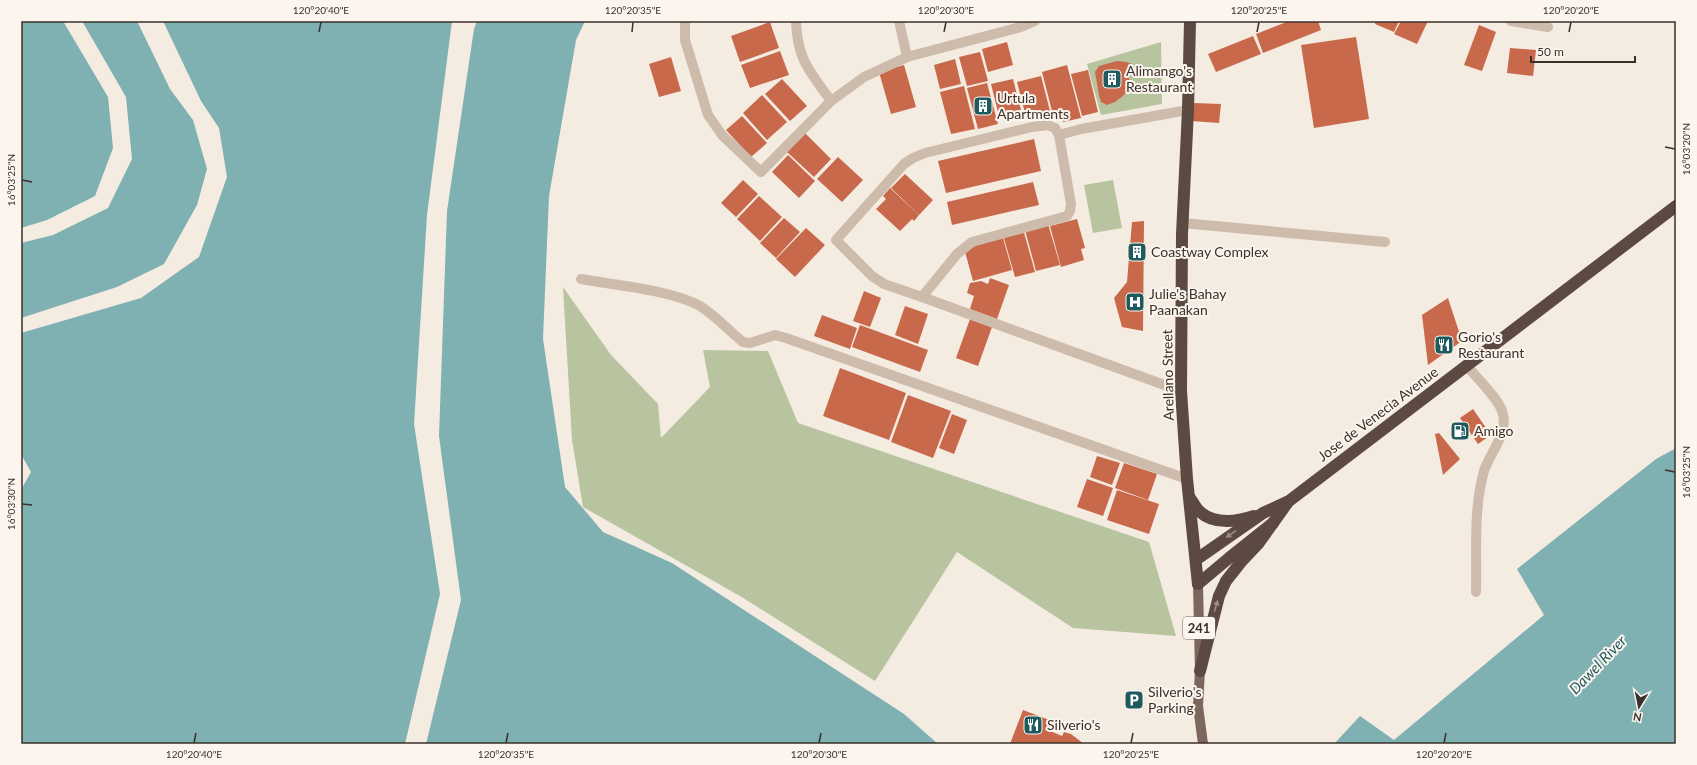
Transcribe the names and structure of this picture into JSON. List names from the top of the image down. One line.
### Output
{"streets":{"highway":["Arellano Street","Jose de Venecia Avenue","241"]},"crossings":[["Arellano Street","Jose de Venecia Avenue"],["Arellano Street","241"],["Jose de Venecia Avenue","241"]],"water":["Dawel River"],"places":{"building":["Alimango's Restaurant","Urtula Apartments","Coastway Complex"],"hospital":["Julie's Bahay Paanakan"],"restaurant":["Gorio's Restaurant","Silverio's"],"fuel station":["Amigo"],"parking":["Silverio's Parking"]},"scale_bar":"50 m","north":"bottom","coordinates":["120°20'40\"E","120°20'35\"E","120°20'30\"E","120°20'25\"E","120°20'20\"E","16°03'20\"N","16°03'25\"N","16°03'30\"N"]}
